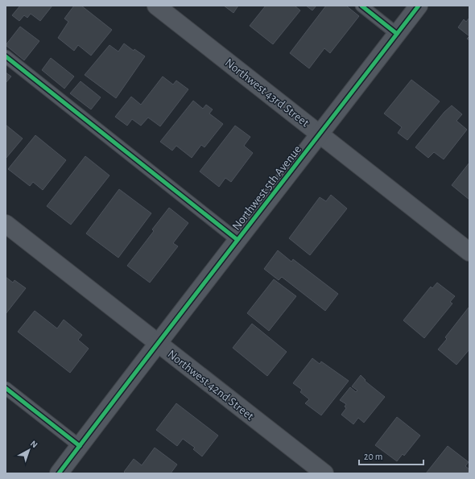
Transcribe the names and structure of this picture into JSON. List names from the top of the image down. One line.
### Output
{"streets":{"street":["Northwest 43rd Street","Northwest 5th Avenue","Northwest 42nd Street"]},"crossings":[["Northwest 43rd Street","Northwest 5th Avenue"],["Northwest 5th Avenue","Northwest 42nd Street"]],"scale_bar":"20 m","north":"top right"}
